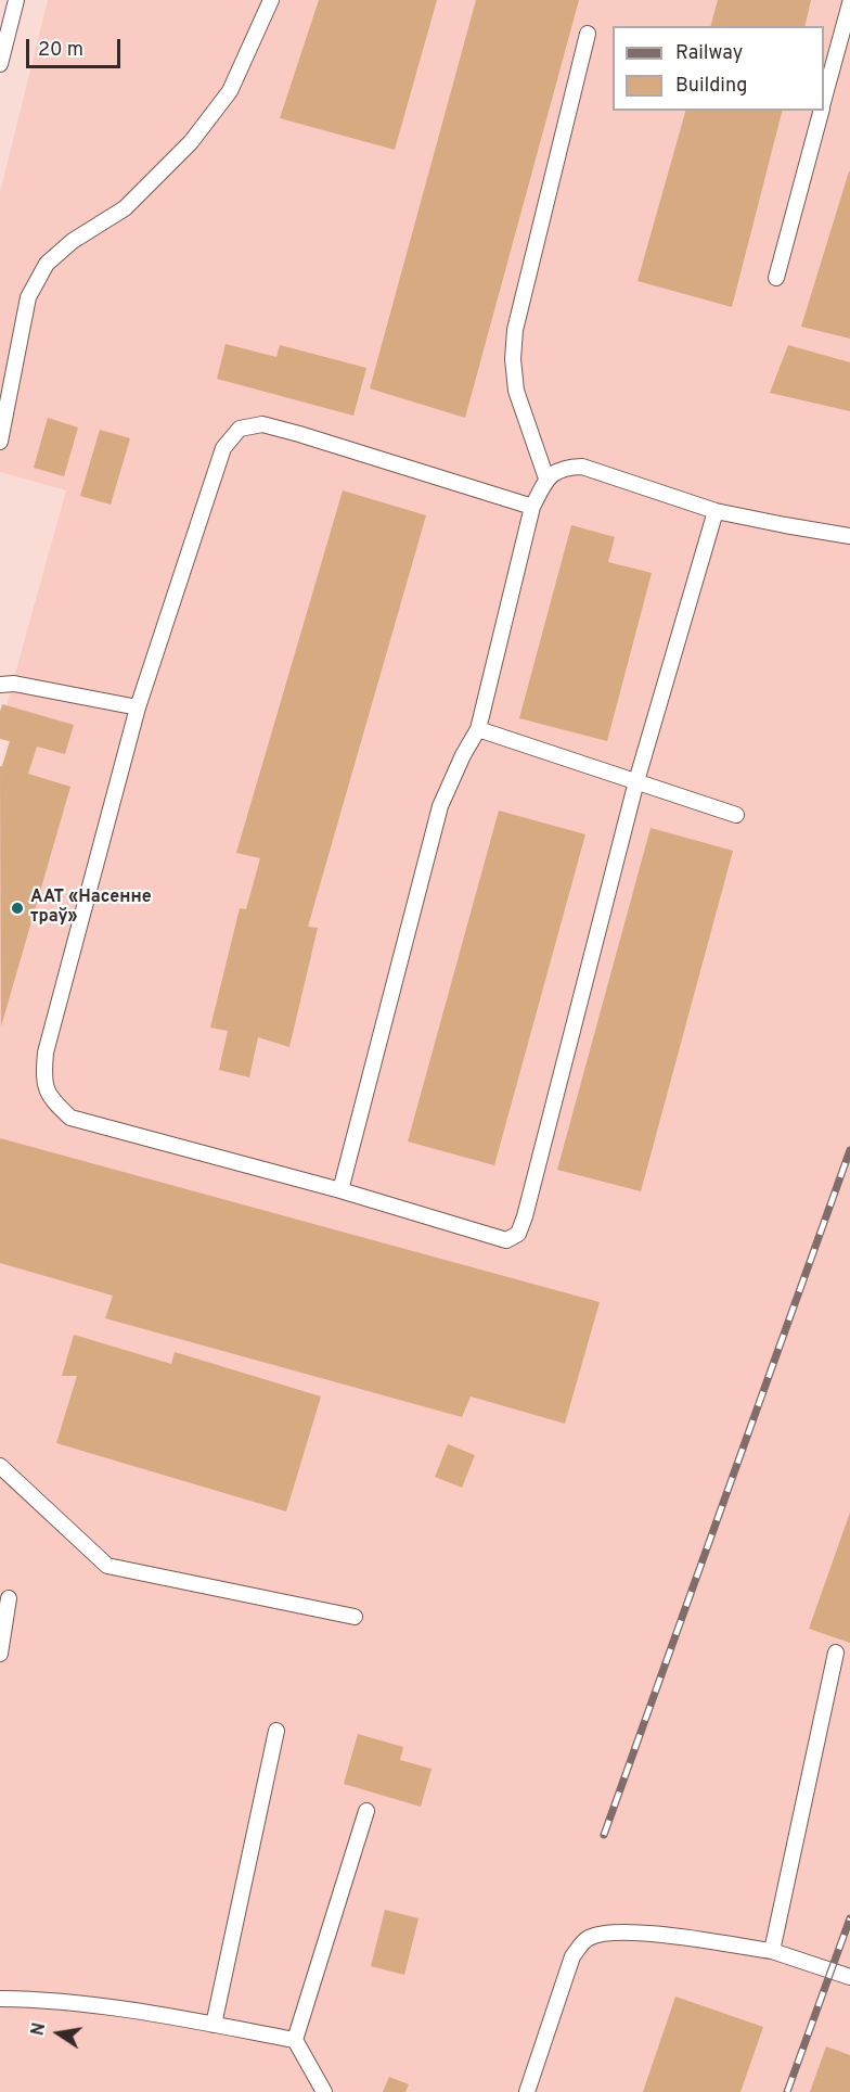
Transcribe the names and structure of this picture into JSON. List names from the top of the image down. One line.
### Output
{"places":["ААТ «Насенне траў»"],"legend":["Railway","Building"],"scale_bar":"20 m","north":"left"}
